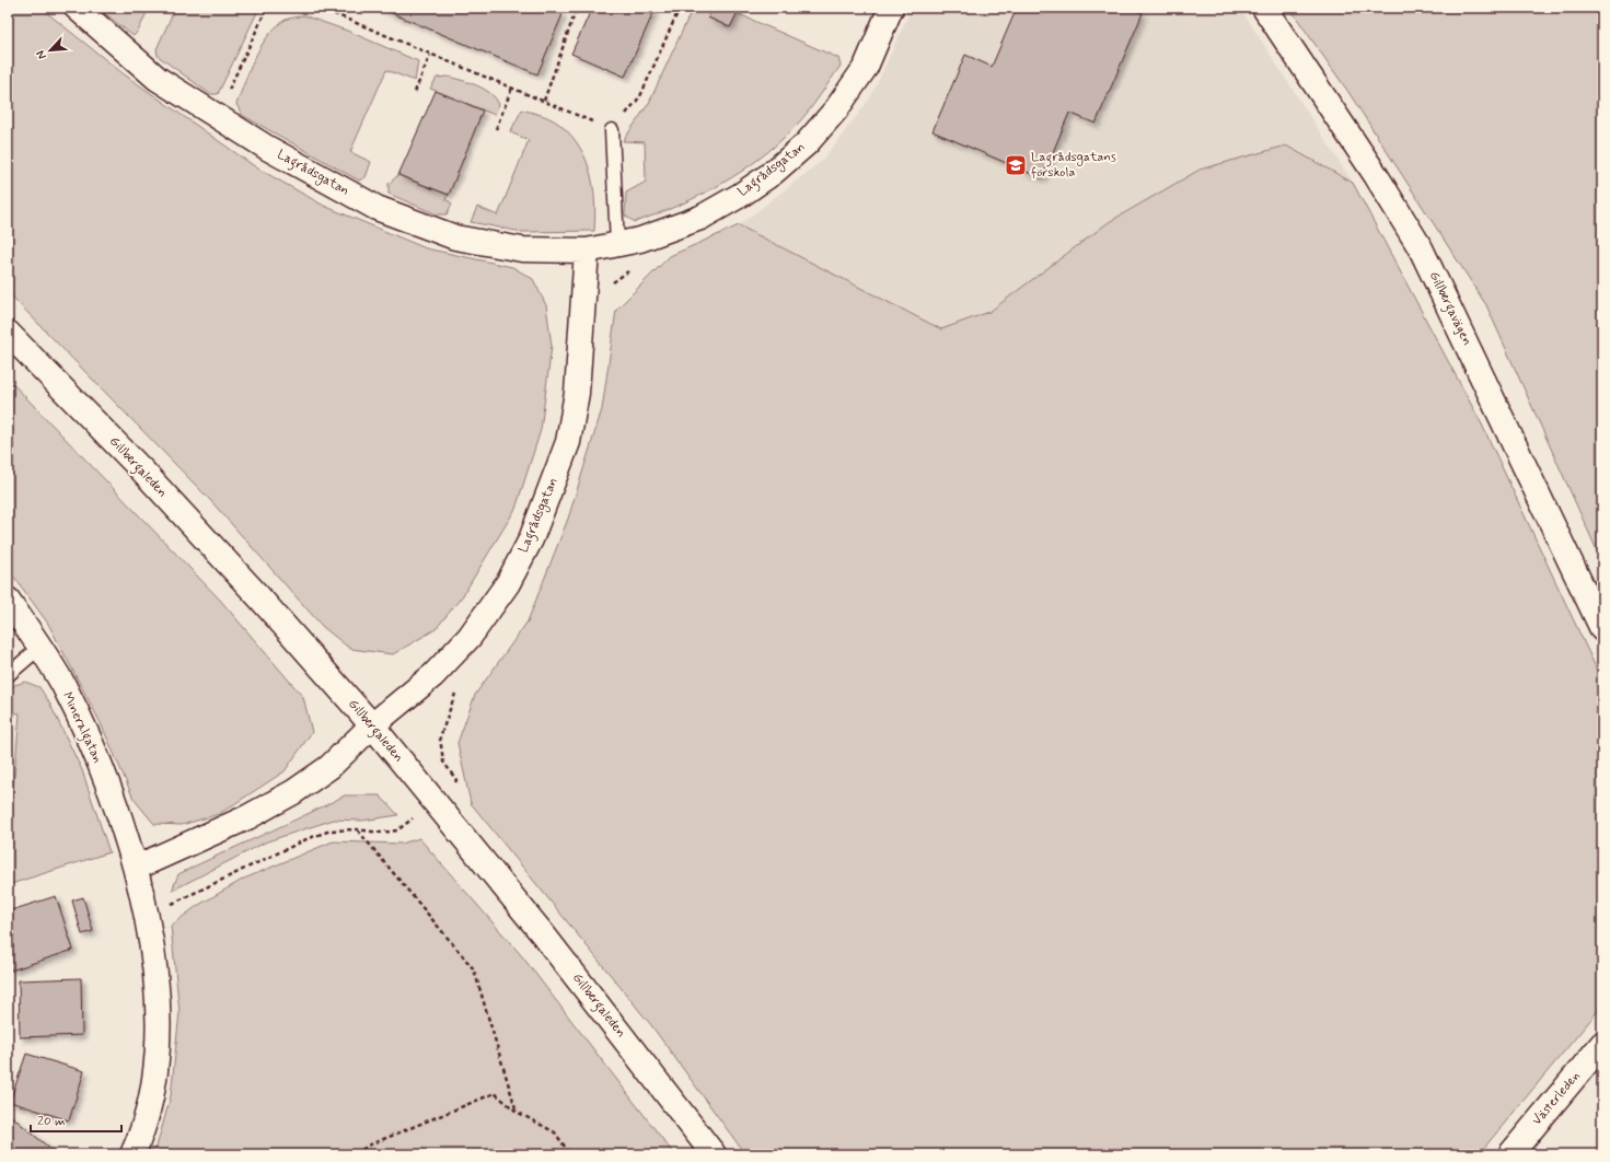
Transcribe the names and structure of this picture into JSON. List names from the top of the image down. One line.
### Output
{"streets":{"street":["Lagrådsgatan","Gillbergavägen","Gillbergaleden","Mineralgatan","Västerleden"]},"crossings":[["Lagrådsgatan","Gillbergaleden"]],"places":{"school or university":["Lagrådsgatans förskola"]},"scale_bar":"20 m","north":"bottom left"}
